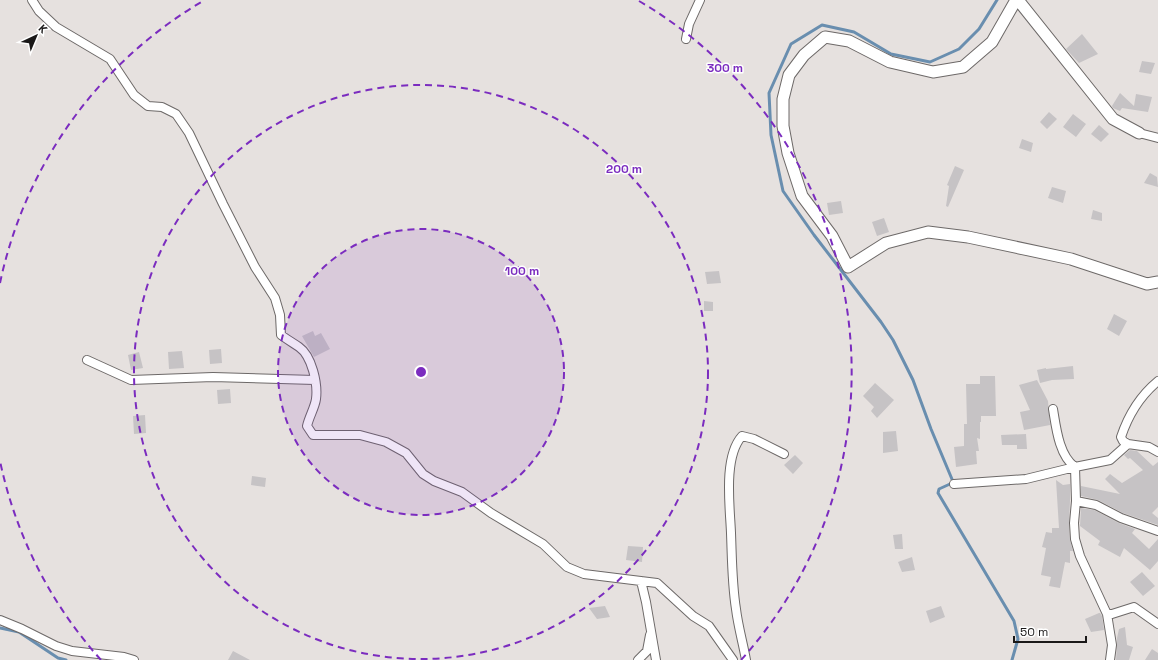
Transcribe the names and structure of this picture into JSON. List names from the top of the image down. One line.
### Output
{"scale_bar":"50 m","north":"top right","rings":["300 m","200 m","100 m"]}
